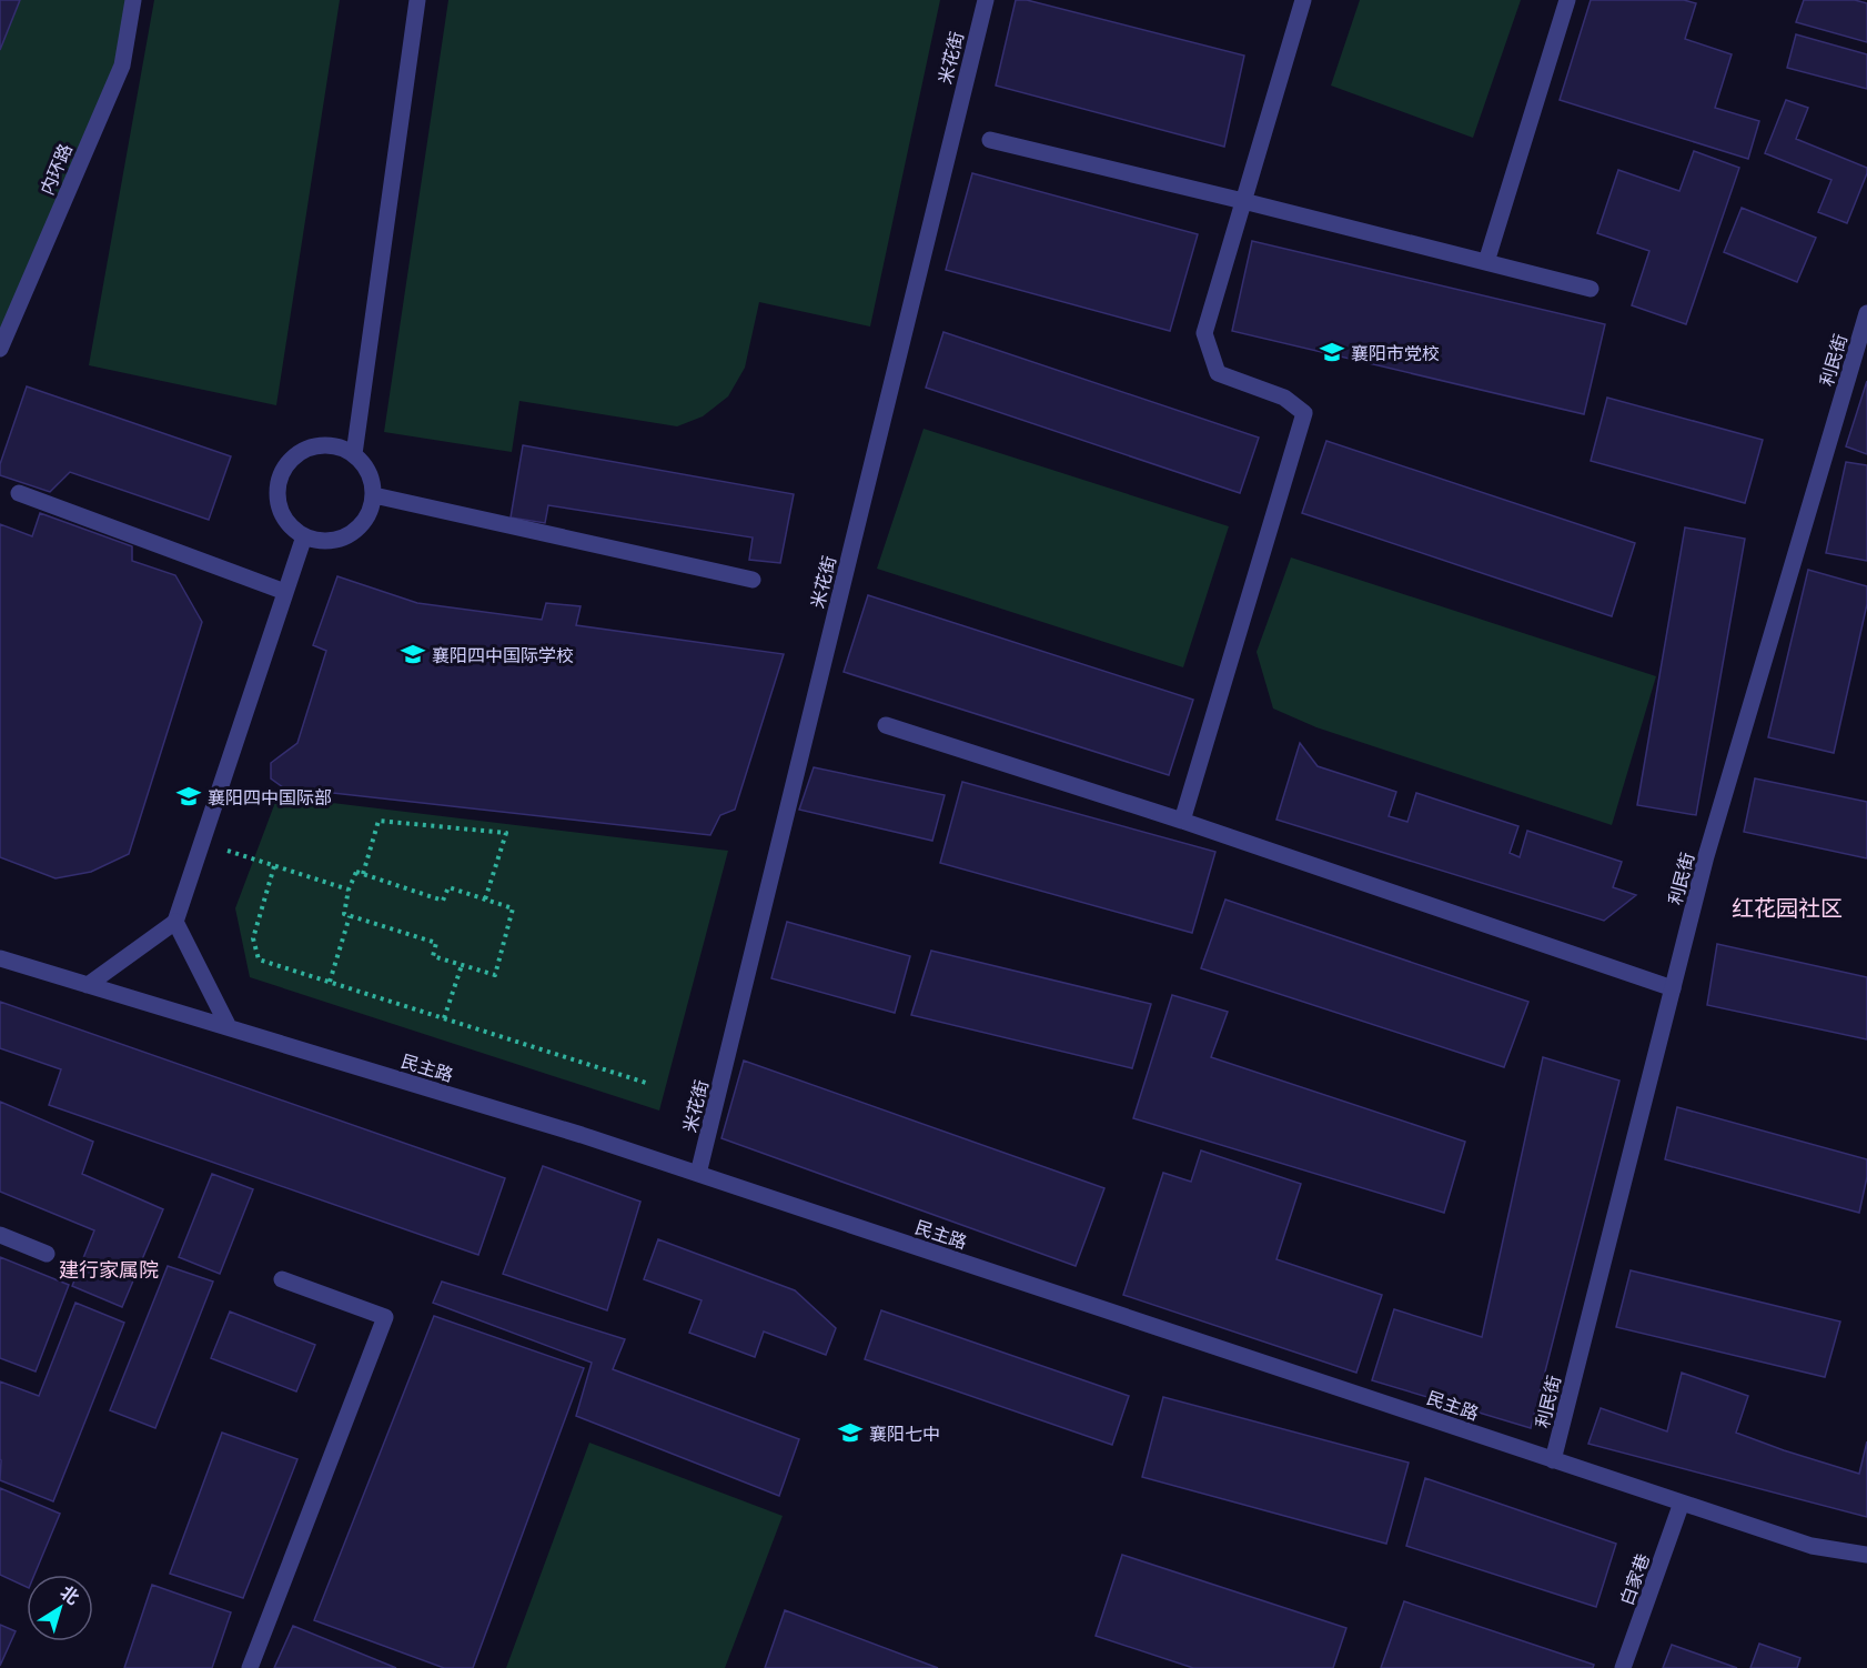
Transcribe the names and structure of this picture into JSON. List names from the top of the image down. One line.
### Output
{"streets":{"street":["米花街","内环路","利民街","民主路","白家巷"]},"crossings":[["米花街","民主路"],["利民街","民主路"],["民主路","白家巷"]],"districts":["红花园社区","建行家属院"],"places":{"school or university":["襄阳市党校","襄阳四中国际学校","襄阳四中国际部","襄阳七中"]},"north":"top right"}
